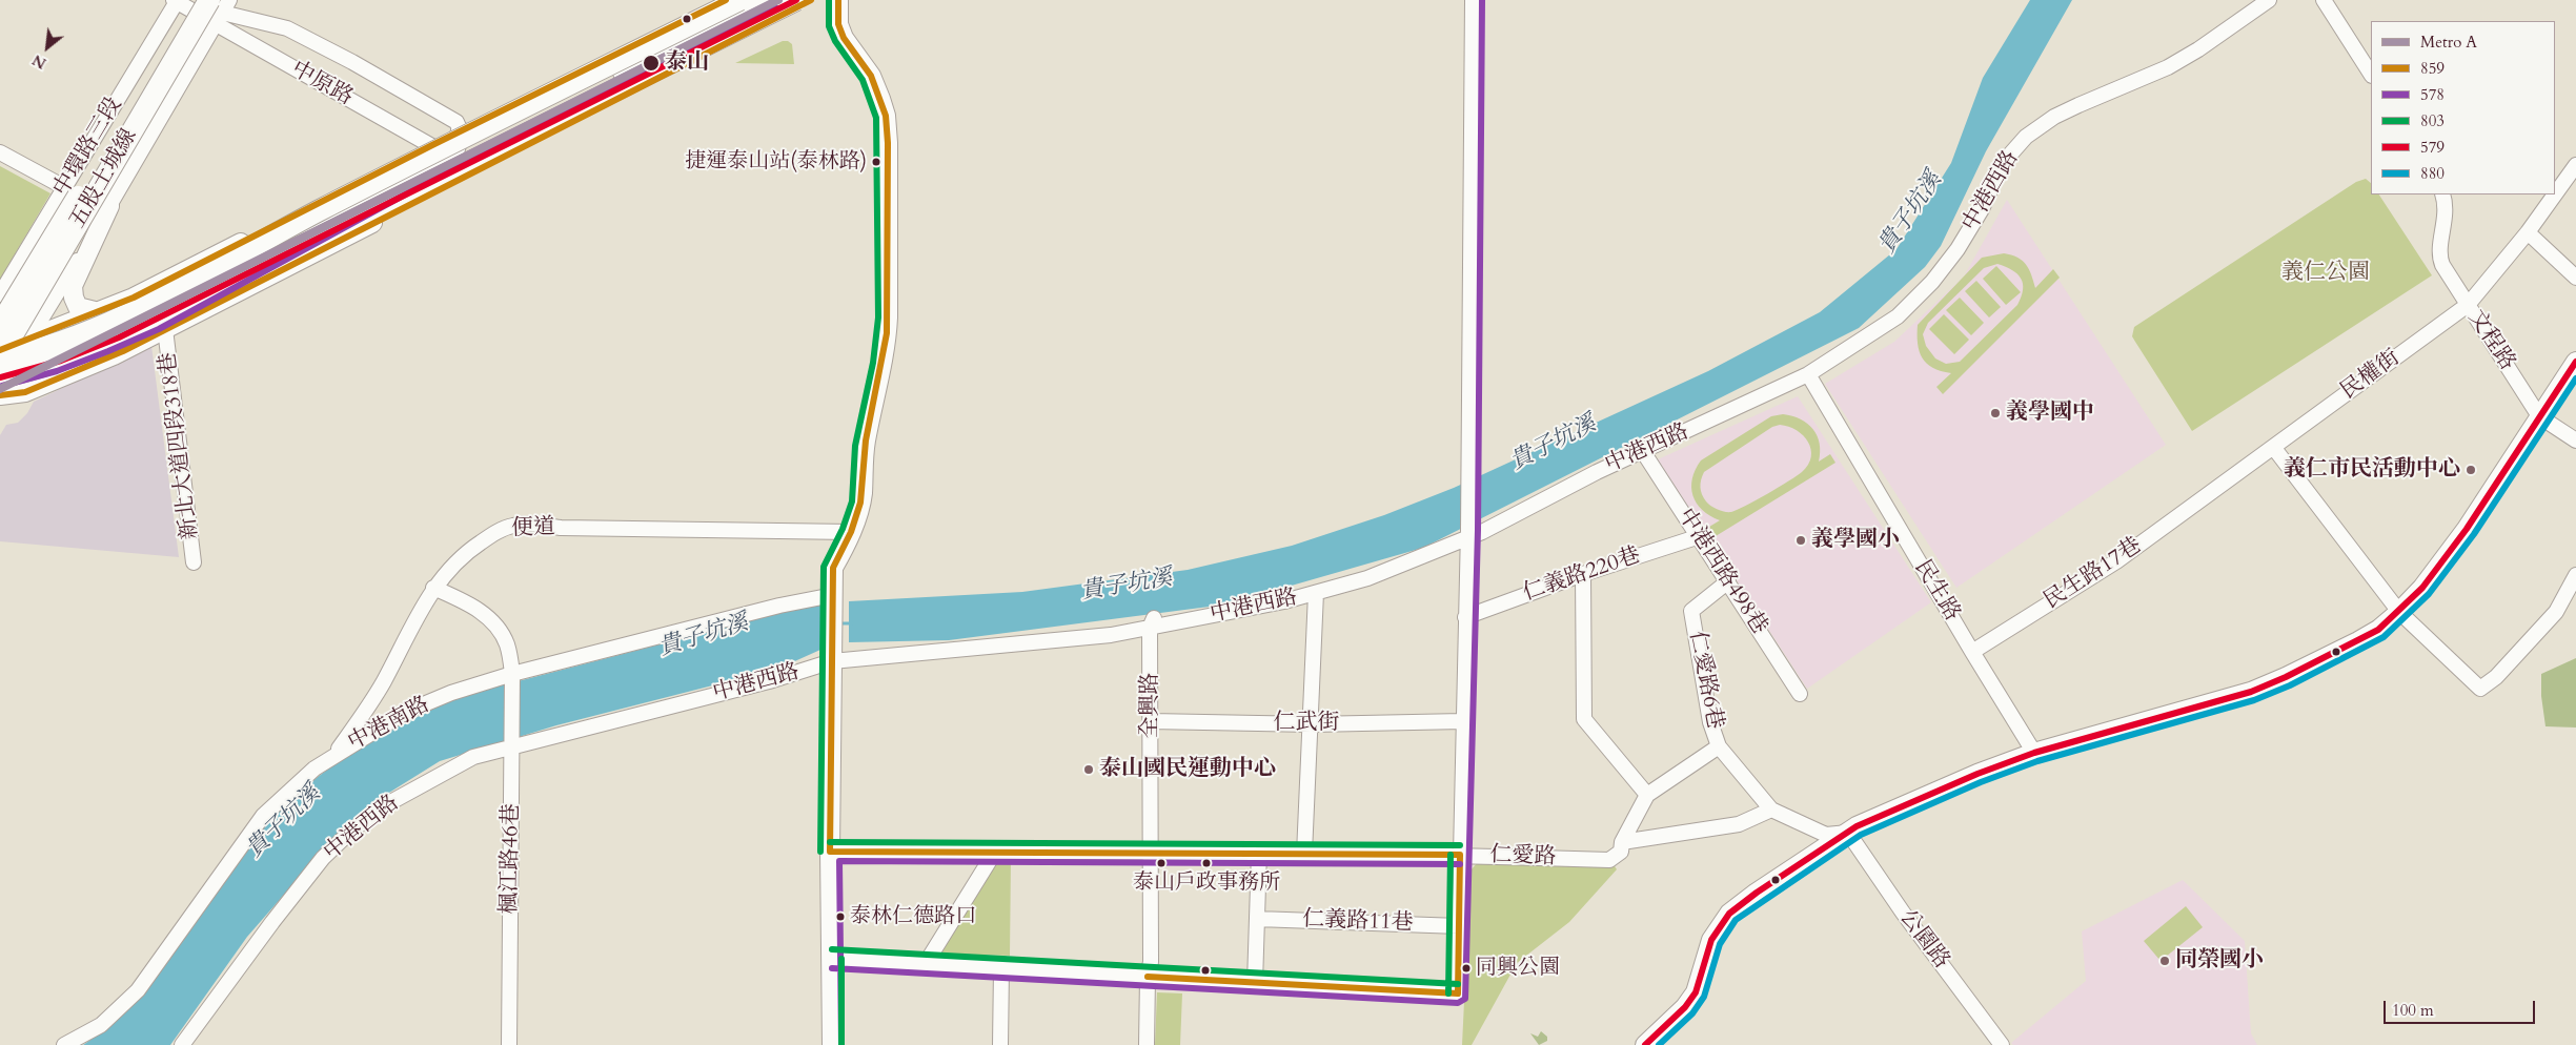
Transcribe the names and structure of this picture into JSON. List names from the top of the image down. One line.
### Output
{"streets":{"highway":["五股土城線"],"street":["中原路","中環路三段","中港西路","文程路","民權街","新北大道四段318巷","便道","中港西路498巷","民生路17巷","仁義路220巷","民生路","仁愛路6巷","全興路","仁武街","中港南路","仁愛路","楓江路46巷","仁義路11巷","公園路"]},"crossings":[["中原路","中環路三段"],["中原路","五股土城線"],["中環路三段","五股土城線"],["中港西路","中港西路498巷"],["中港西路","民生路"],["中港西路","全興路"],["中港西路","楓江路46巷"],["文程路","民權街"],["民權街","民生路17巷"],["便道","中港南路"],["便道","楓江路46巷"],["中港西路498巷","仁義路220巷"],["中港西路498巷","仁愛路6巷"],["民生路17巷","民生路"],["全興路","仁武街"],["全興路","仁愛路"],["中港南路","楓江路46巷"]],"water":["貴子坑溪"],"parks":["義仁公園"],"places":["泰山","捷運泰山站(泰林路)","義學國中","義仁市民活動中心","義學國小","泰山國民運動中心","泰山戶政事務所","泰林仁德路口","同榮國小","同興公園"],"lines":["metro line A","transit line 859","transit line 578","transit line 803","transit line 579","transit line 880"],"legend":["Metro A","859","578","803","579","880"],"scale_bar":"100 m","north":"bottom left"}
